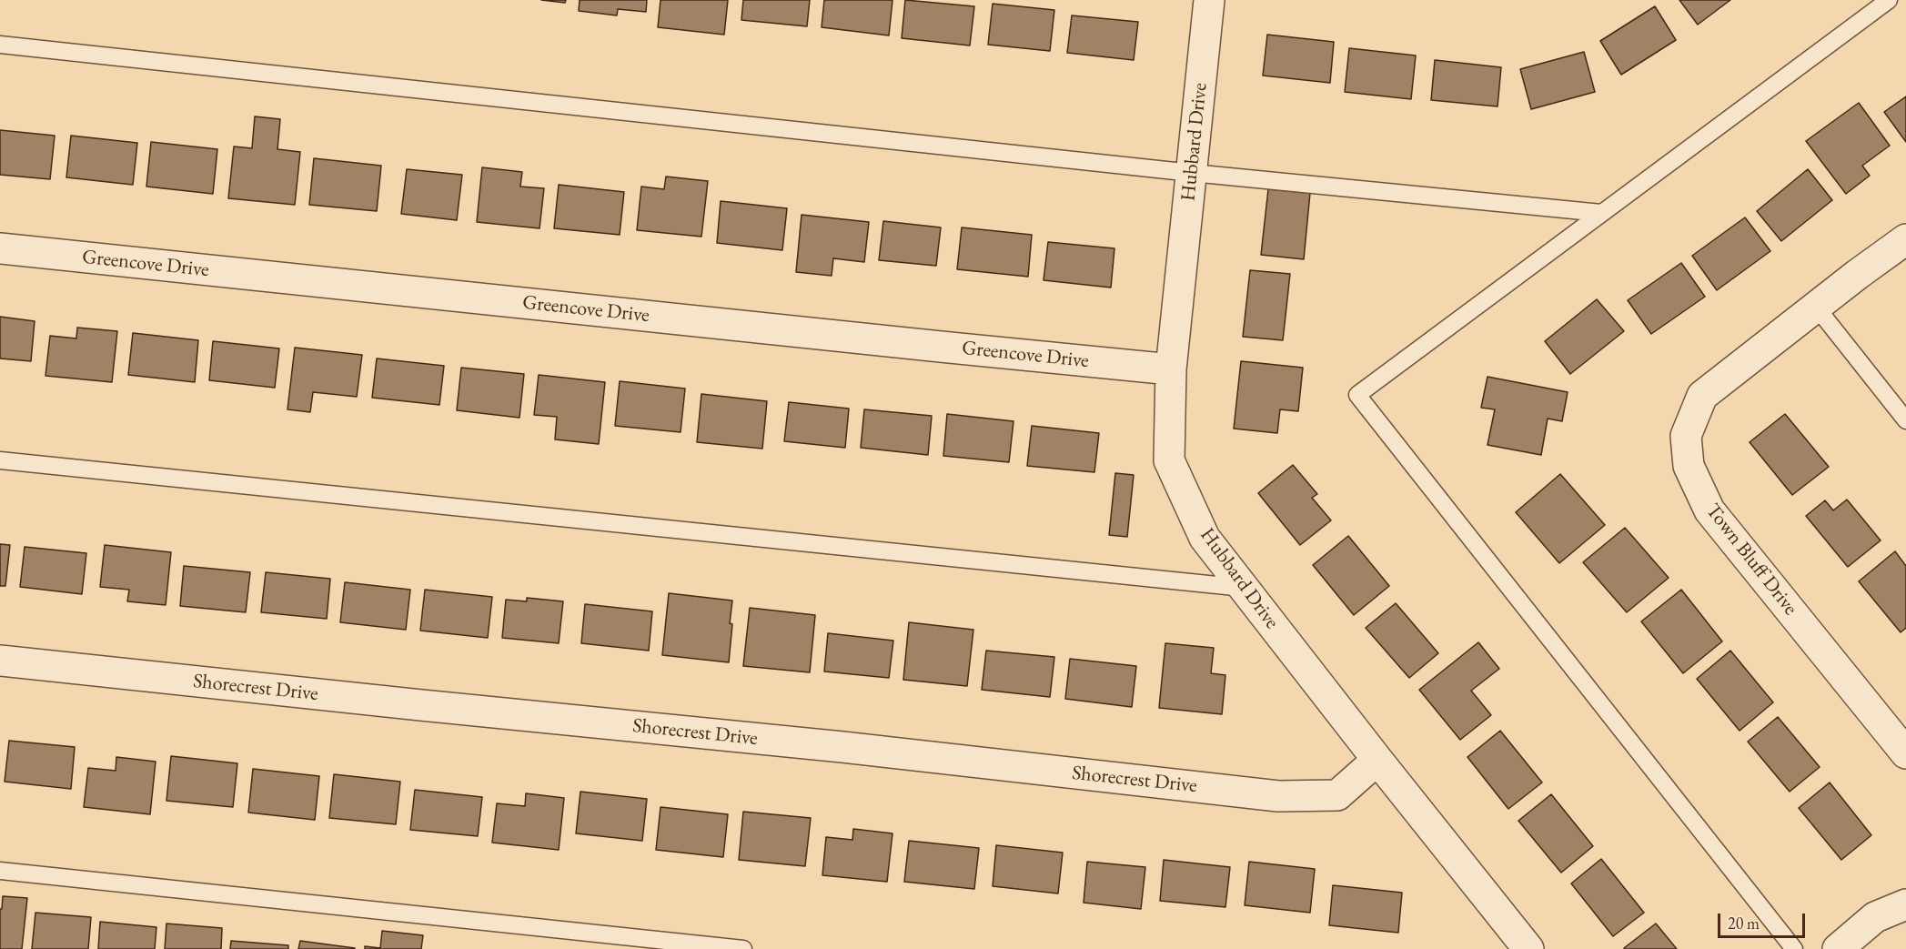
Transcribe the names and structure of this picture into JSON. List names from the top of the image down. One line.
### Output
{"streets":{"street":["Hubbard Drive","Greencove Drive","Town Bluff Drive","Shorecrest Drive"]},"crossings":[["Hubbard Drive","Greencove Drive"],["Hubbard Drive","Shorecrest Drive"]],"scale_bar":"20 m"}
